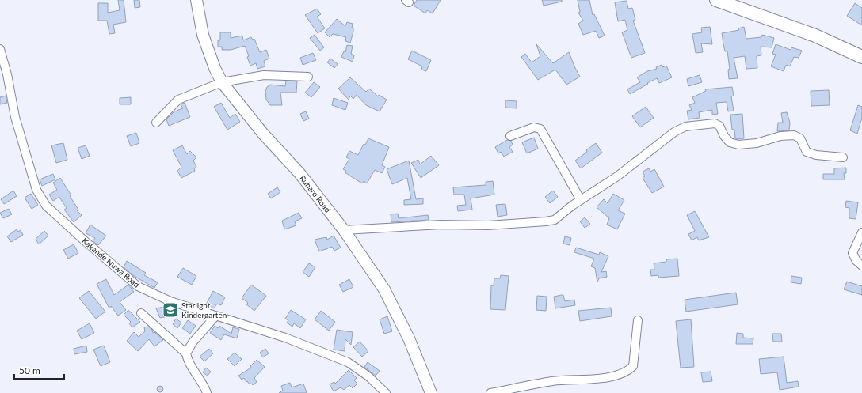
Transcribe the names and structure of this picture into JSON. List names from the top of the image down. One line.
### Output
{"streets":{"street":["Ruharo Road","Kakande Nuwa Road"]},"places":{"school or university":["Starlight Kindergarten"]},"scale_bar":"50 m"}
